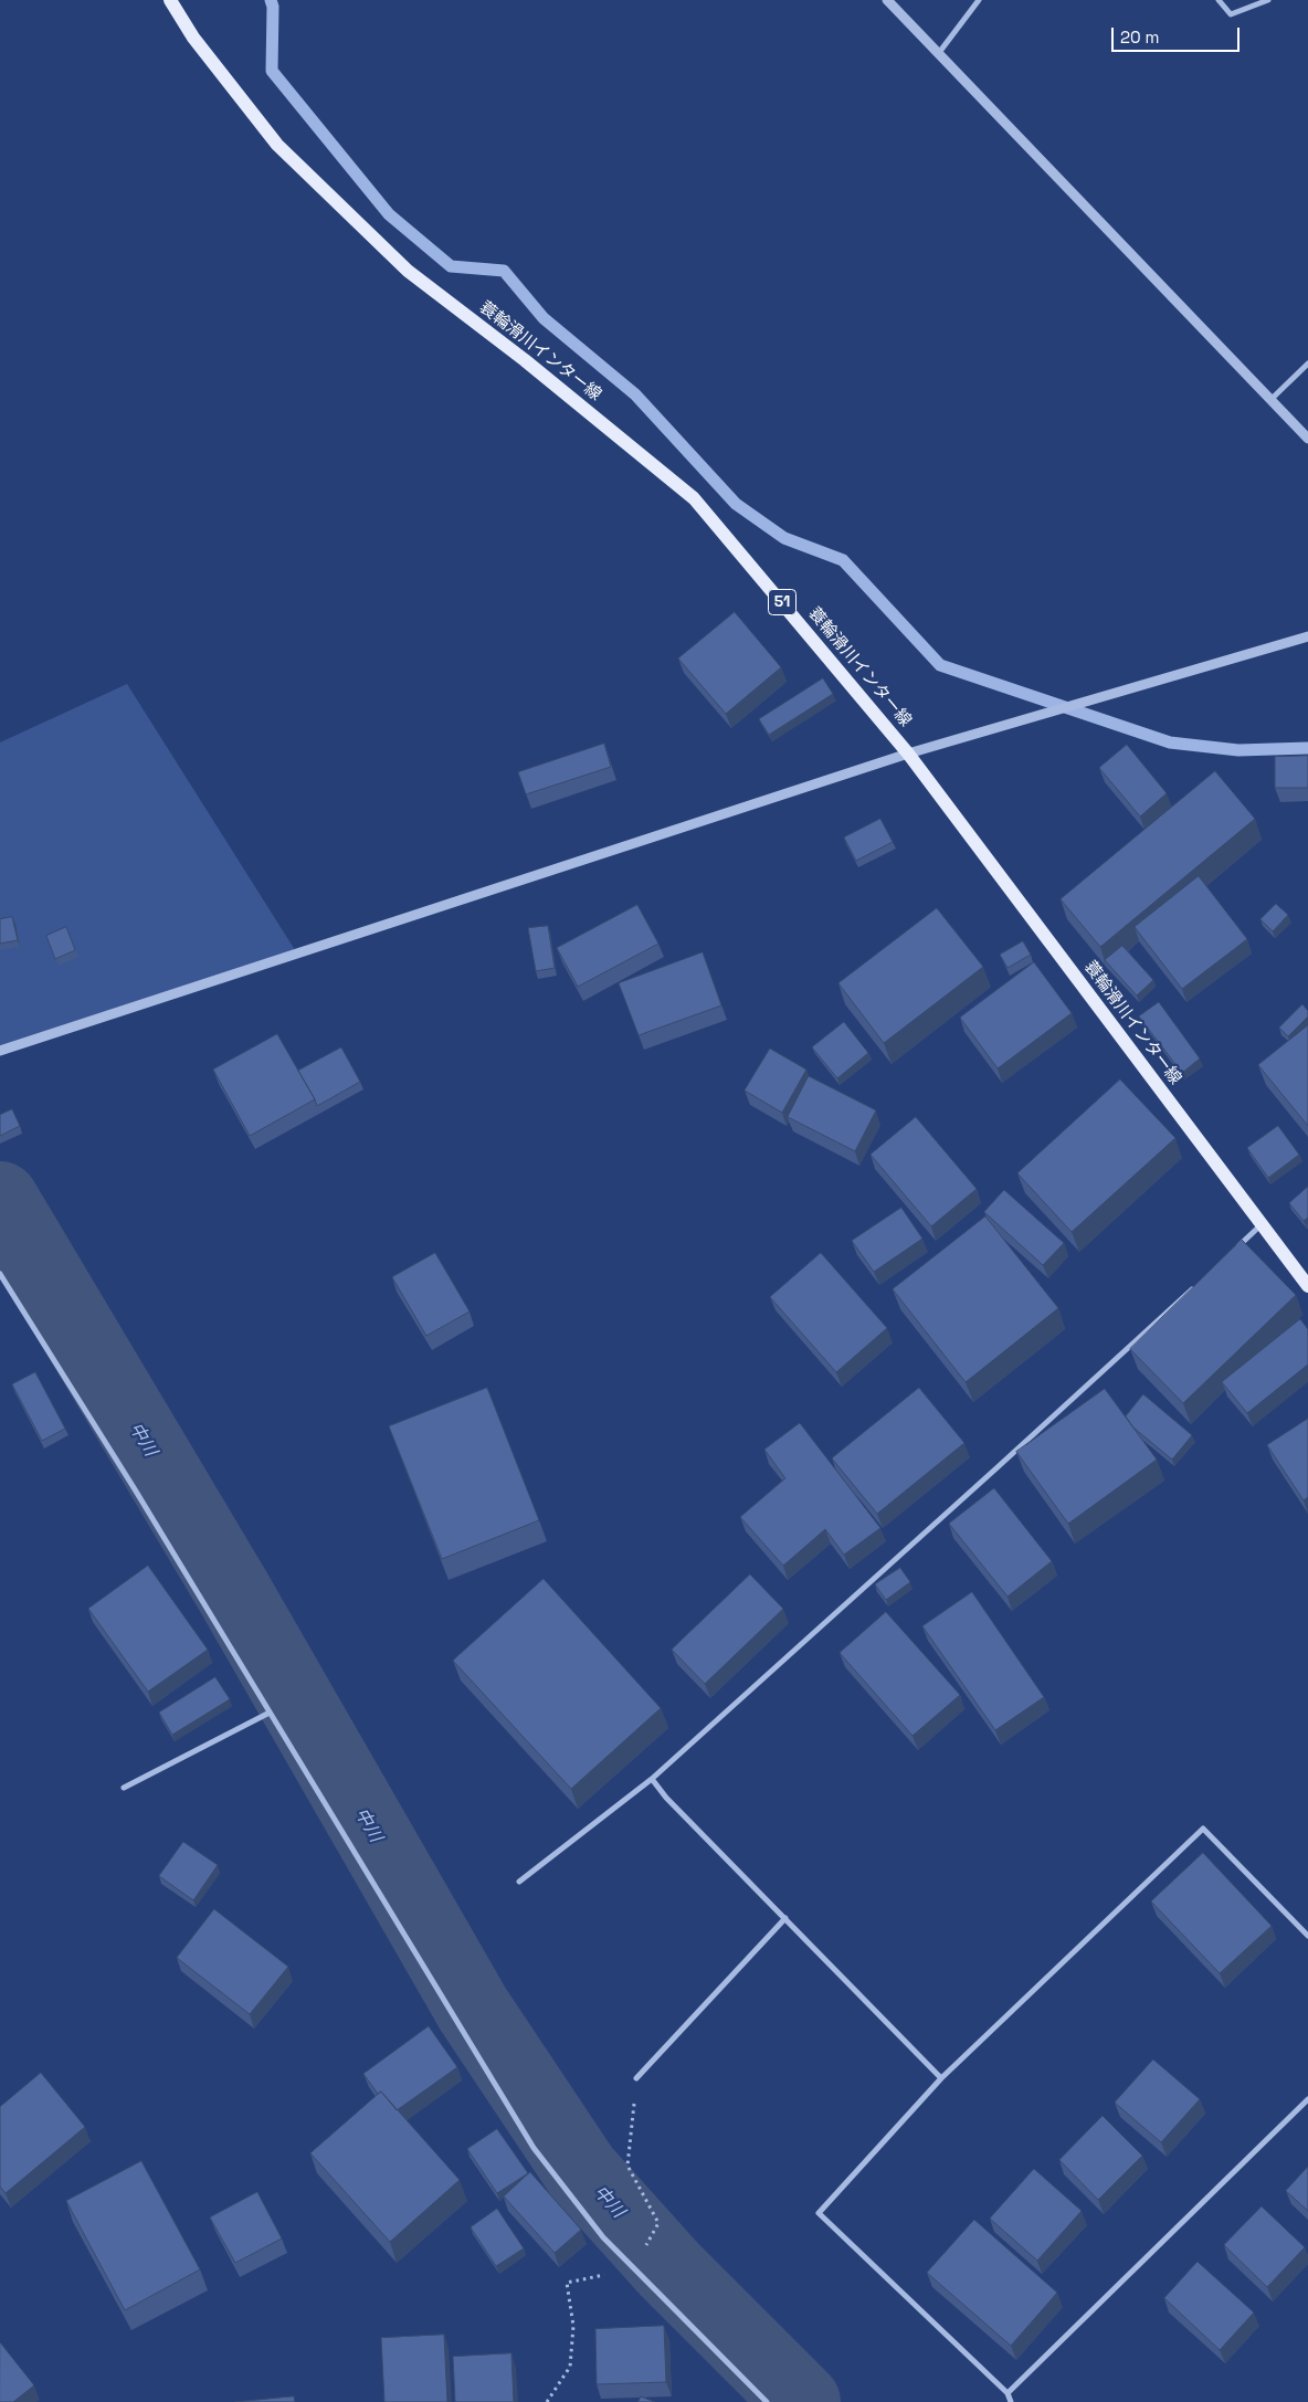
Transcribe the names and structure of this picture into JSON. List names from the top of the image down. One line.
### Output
{"streets":{"main road":["蓑輪滑川インター線","51"]},"water":["中川"],"scale_bar":"20 m"}
